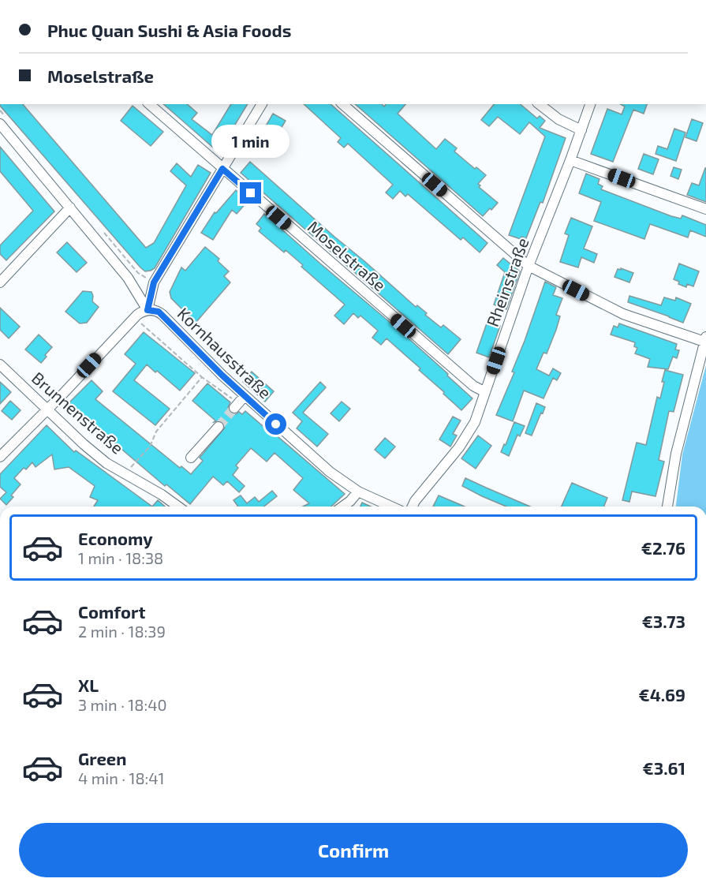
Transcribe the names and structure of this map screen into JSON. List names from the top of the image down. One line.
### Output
{"streets":{"street":["Moselstraße","Rheinstraße","Kornhausstraße","Brunnenstraße"]},"crossings":[["Moselstraße","Rheinstraße"]],"page":{"banner":["Phuc Quan Sushi & Asia Foods","Moselstraße"],"bubble":"1 min","list":[{"name":"Economy","note":"1 min · 18:38","value":"€2.76"},{"name":"Comfort","note":"2 min · 18:39","value":"€3.73"},{"name":"XL","note":"3 min · 18:40","value":"€4.69"},{"name":"Green","note":"4 min · 18:41","value":"€3.61"}],"buttons":"Confirm"}}
